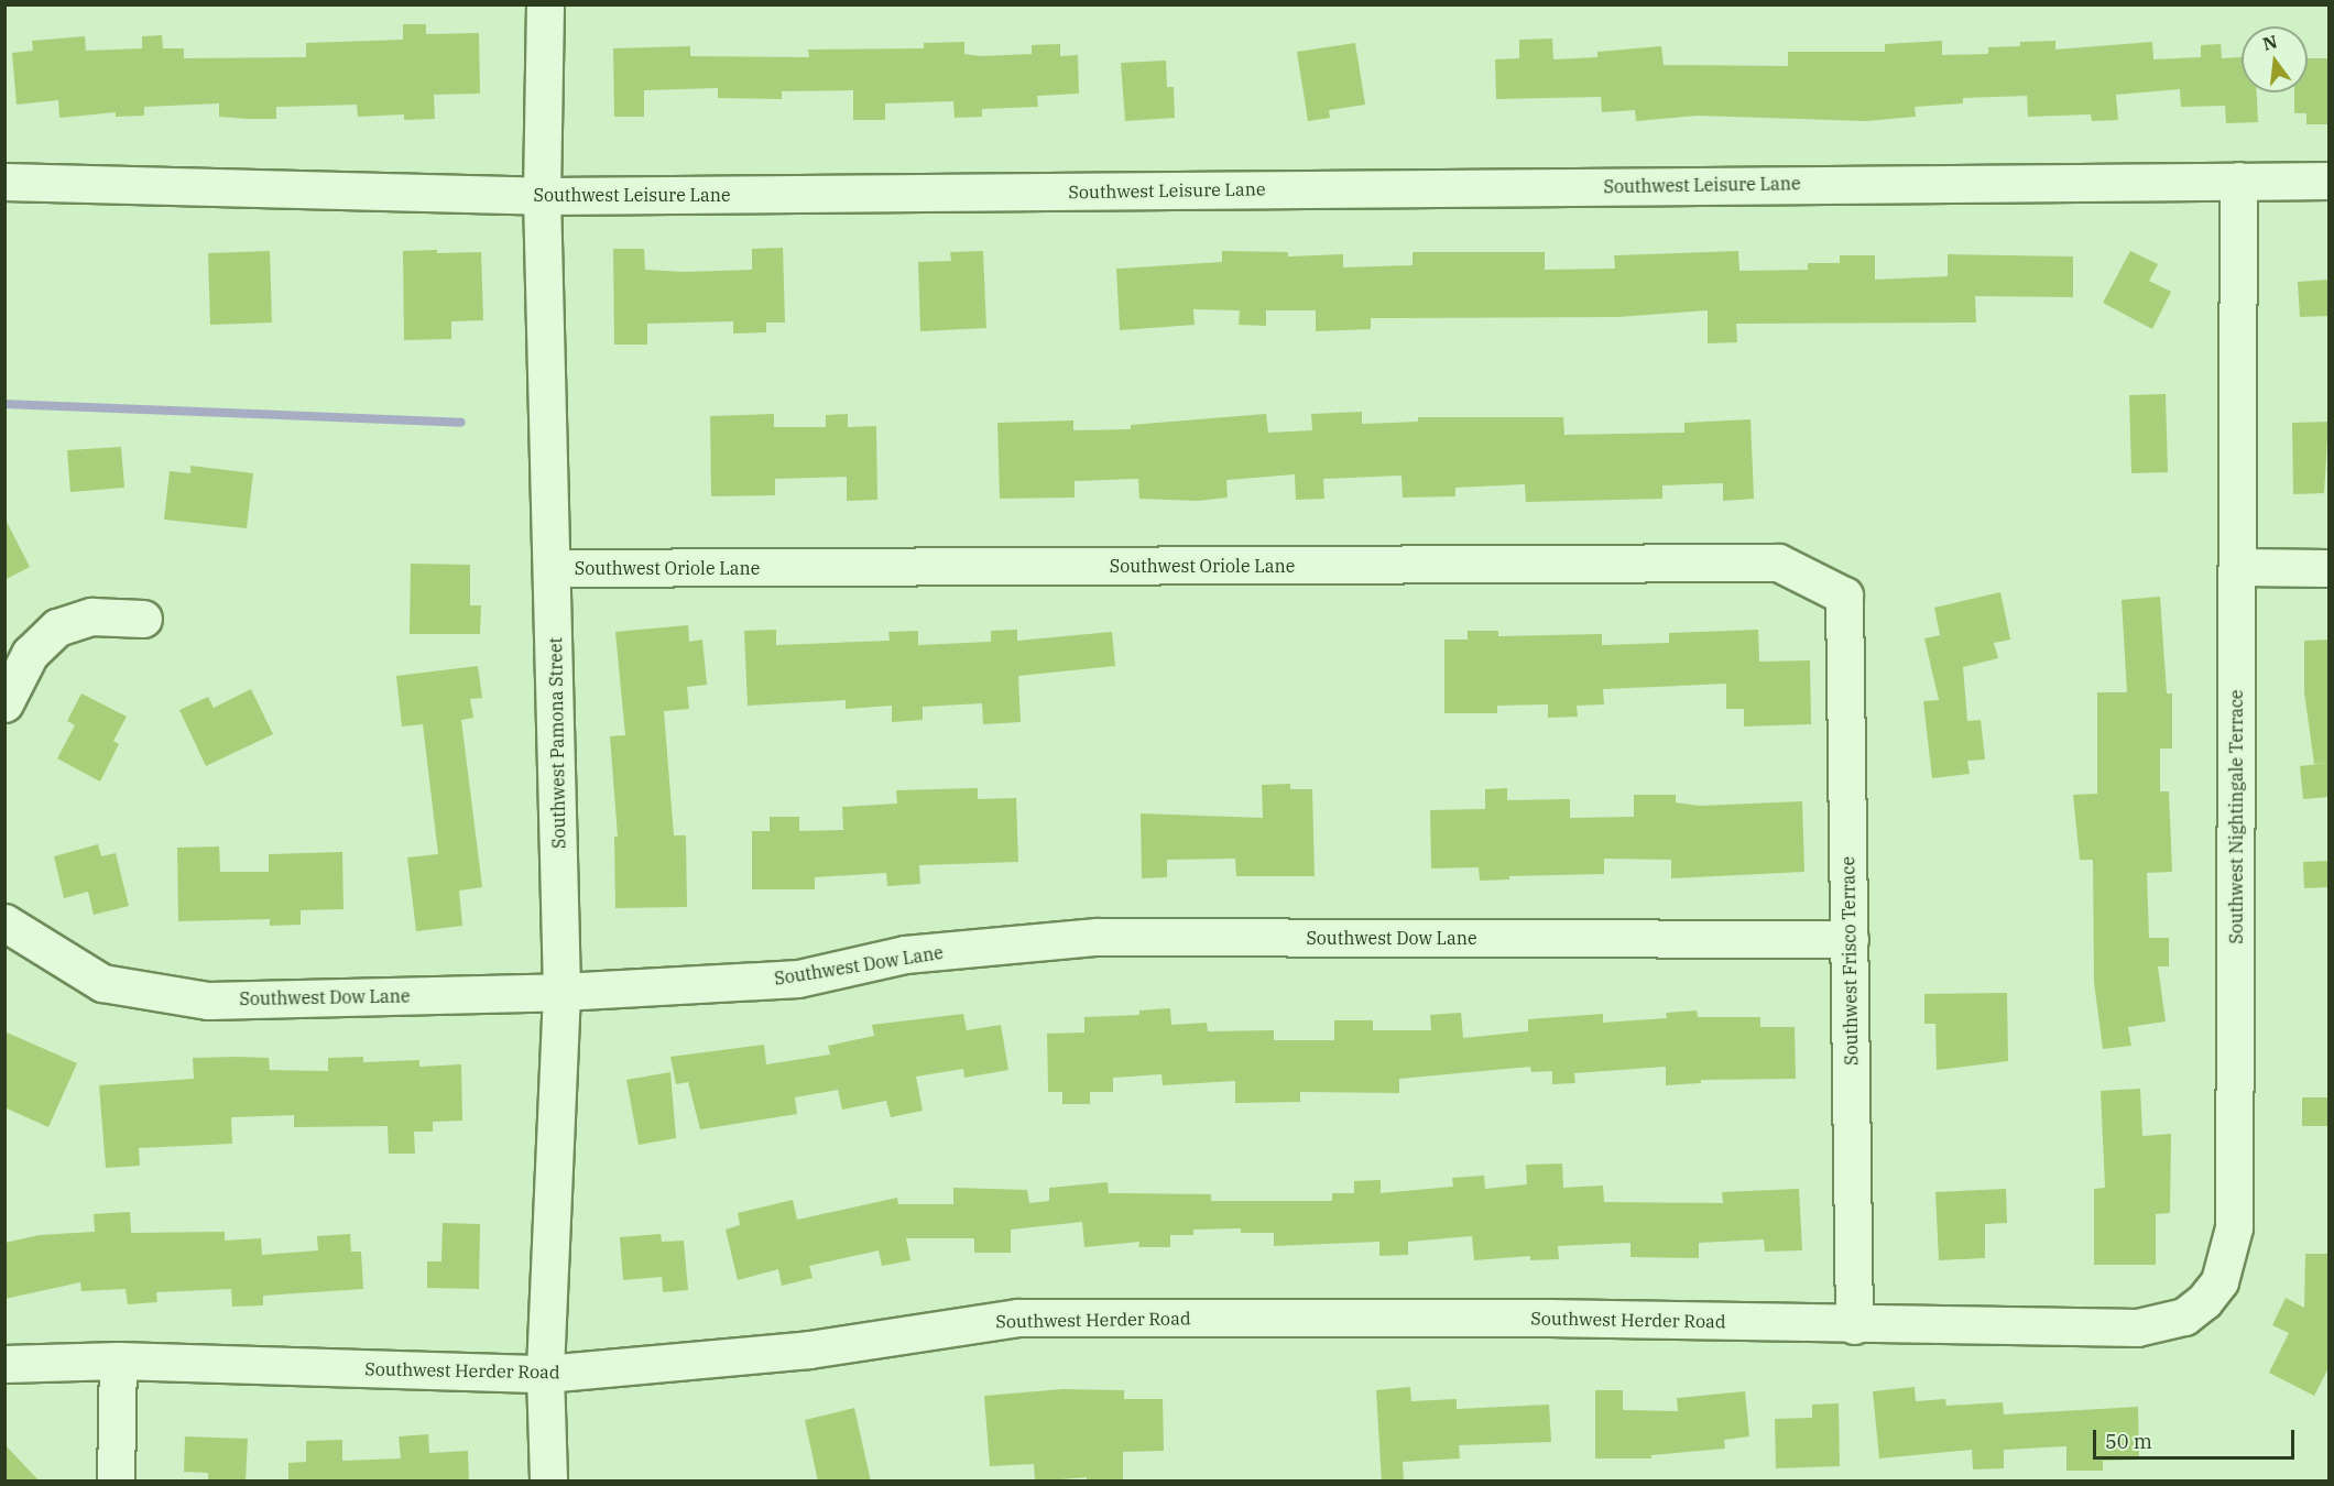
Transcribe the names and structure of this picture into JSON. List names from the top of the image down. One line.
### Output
{"streets":{"street":["Southwest Leisure Lane","Southwest Oriole Lane","Southwest Pamona Street","Southwest Nightingale Terrace","Southwest Dow Lane","Southwest Frisco Terrace","Southwest Herder Road"]},"crossings":[["Southwest Leisure Lane","Southwest Pamona Street"],["Southwest Leisure Lane","Southwest Nightingale Terrace"],["Southwest Oriole Lane","Southwest Pamona Street"],["Southwest Oriole Lane","Southwest Frisco Terrace"],["Southwest Pamona Street","Southwest Dow Lane"],["Southwest Pamona Street","Southwest Herder Road"],["Southwest Nightingale Terrace","Southwest Herder Road"],["Southwest Dow Lane","Southwest Frisco Terrace"],["Southwest Frisco Terrace","Southwest Herder Road"]],"scale_bar":"50 m","north":"top"}
